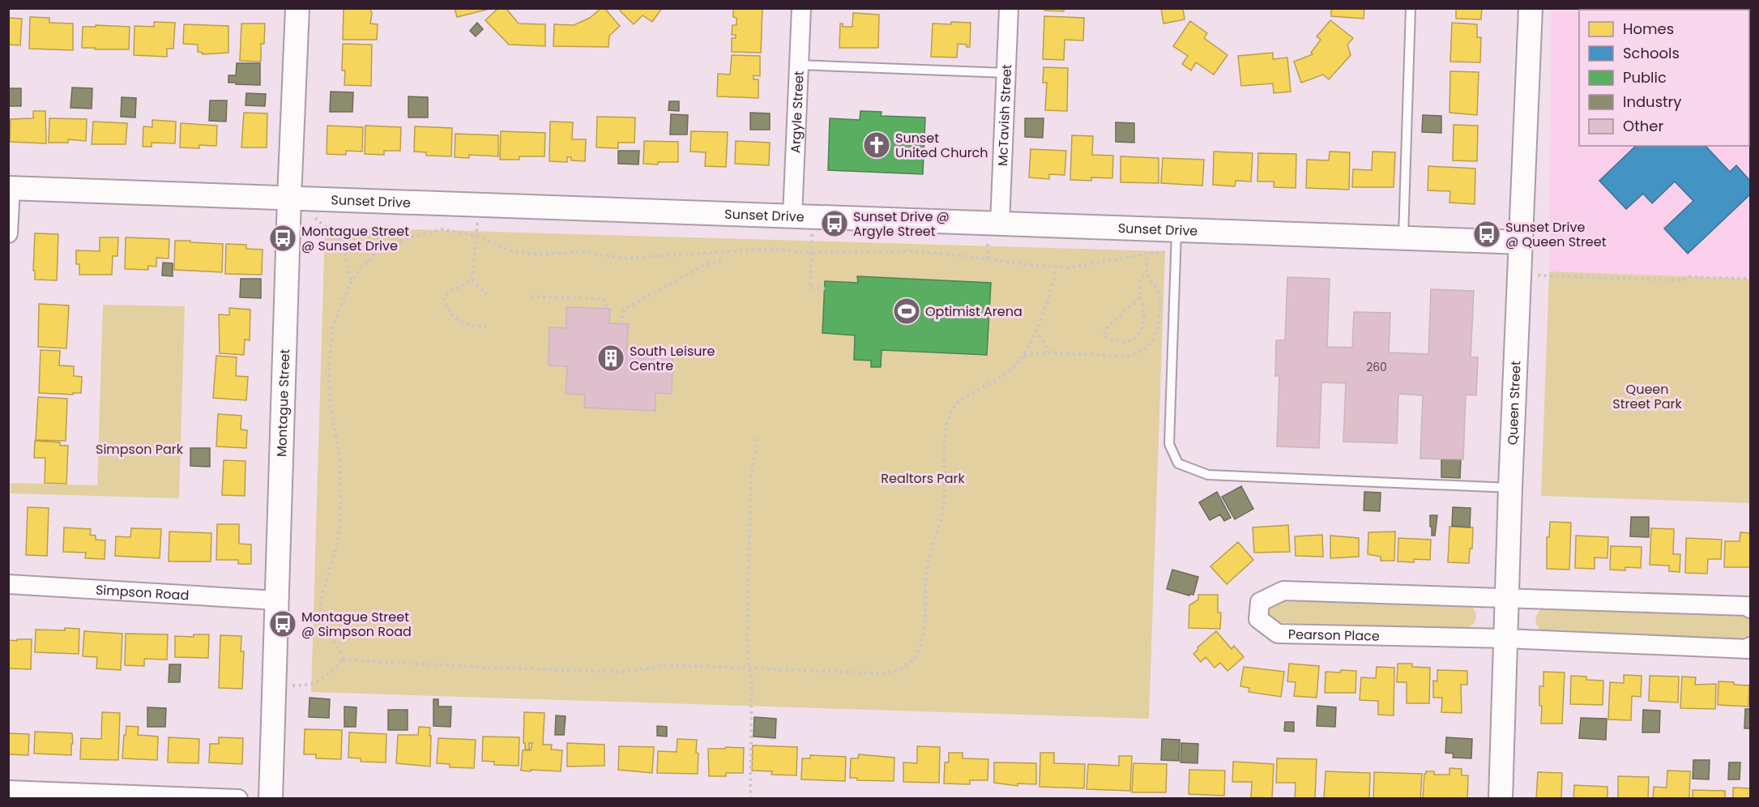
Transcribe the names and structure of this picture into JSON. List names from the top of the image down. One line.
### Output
{"streets":{"street":["Argyle Street","McTavish Street","Sunset Drive","Montague Street","Queen Street","Simpson Road","Pearson Place"]},"crossings":[["Argyle Street","Sunset Drive"],["McTavish Street","Sunset Drive"],["Sunset Drive","Montague Street"],["Sunset Drive","Queen Street"],["Montague Street","Simpson Road"],["Queen Street","Pearson Place"]],"parks":["Queen Street Park","Simpson Park","Realtors Park"],"places":{"church":["Sunset United Church"],"bus stop":["Sunset Drive @ Argyle Street","Sunset Drive @ Queen Street","Montague Street @ Sunset Drive","Montague Street @ Simpson Road"],"sports":["Optimist Arena"],"building":["South Leisure Centre"]},"house_numbers":["260"],"legend":["Homes","Schools","Public","Industry","Other"]}
